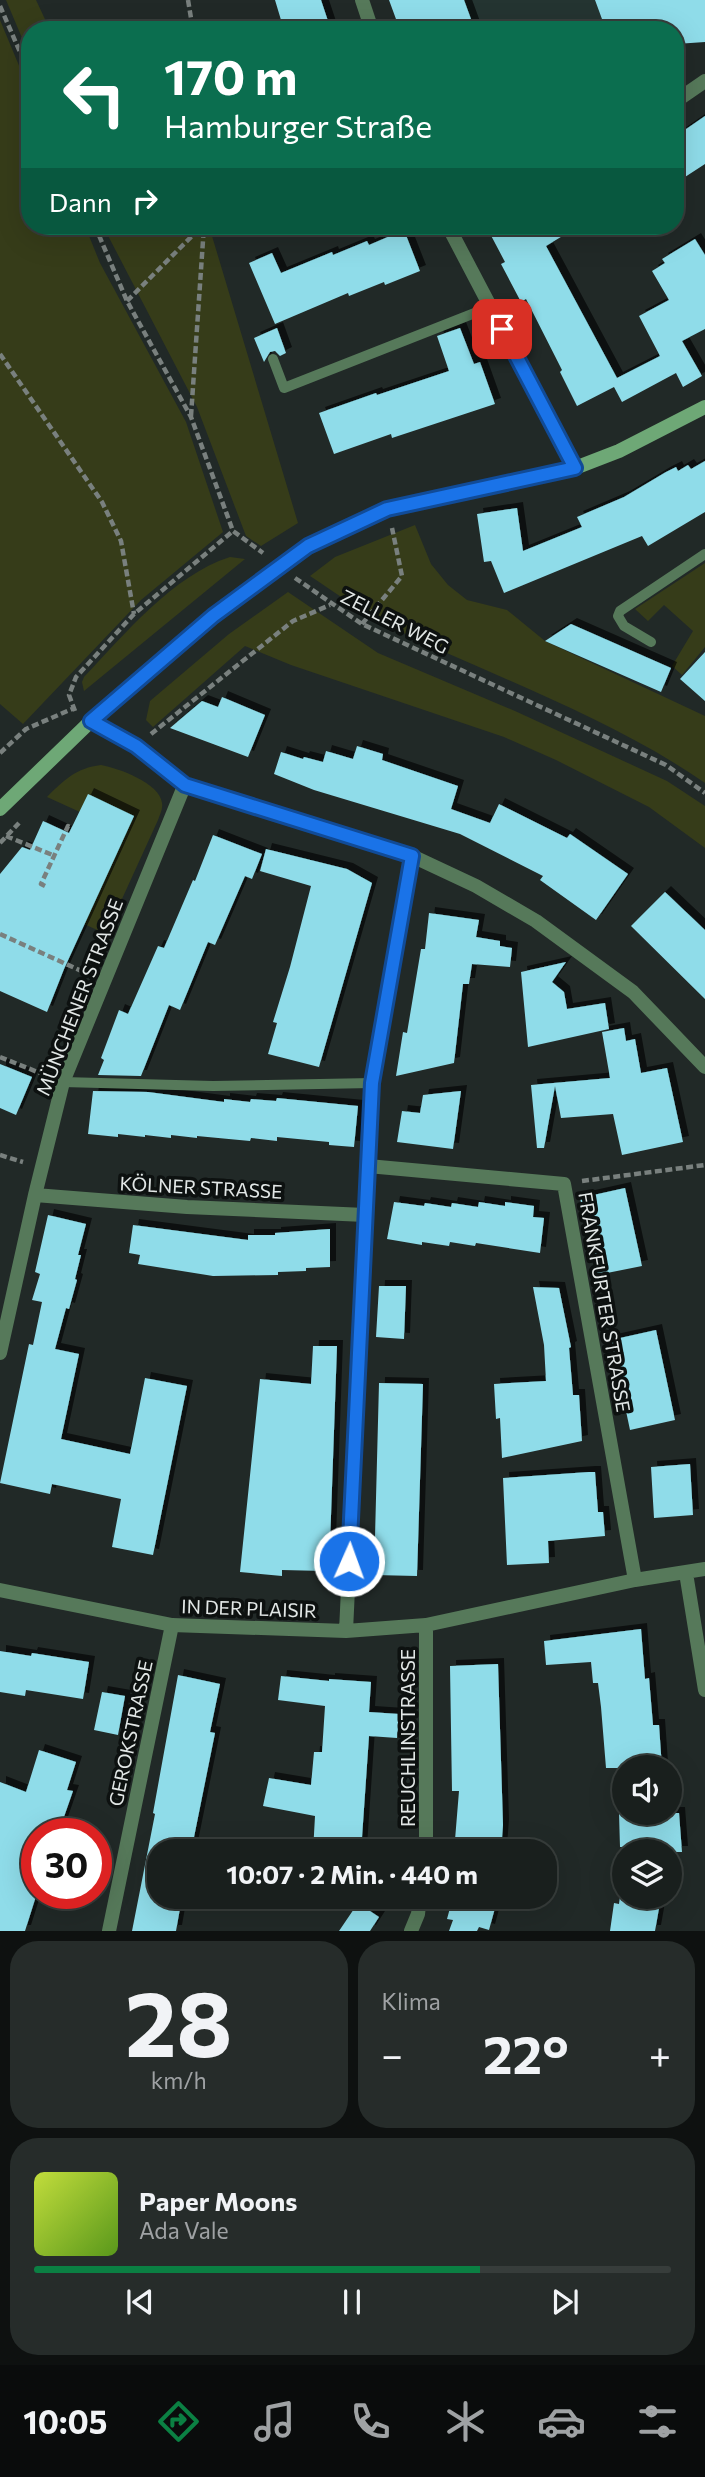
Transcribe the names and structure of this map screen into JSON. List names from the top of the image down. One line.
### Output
{"streets":{"street":["MÜNCHENER STRASSE","KÖLNER STRASSE","FRANKFURTER STRASSE","IN DER PLAISIR","GEROKSTRASSE","REUCHLINSTRASSE"],"path":["ZELLER WEG"]},"crossings":[["MÜNCHENER STRASSE","KÖLNER STRASSE"],["FRANKFURTER STRASSE","IN DER PLAISIR"],["IN DER PLAISIR","GEROKSTRASSE"],["IN DER PLAISIR","REUCHLINSTRASSE"]],"page":{"turn":["170 m","Hamburger Straße"],"then":"Dann","limit":"30","trip":"10:07 · 2 Min. · 440 m","tile":[["28","km/h"],"Klima"],"heat":["−","22°","+"],"song":["Paper Moons","Ada Vale"],"tabs":"10:05"}}
